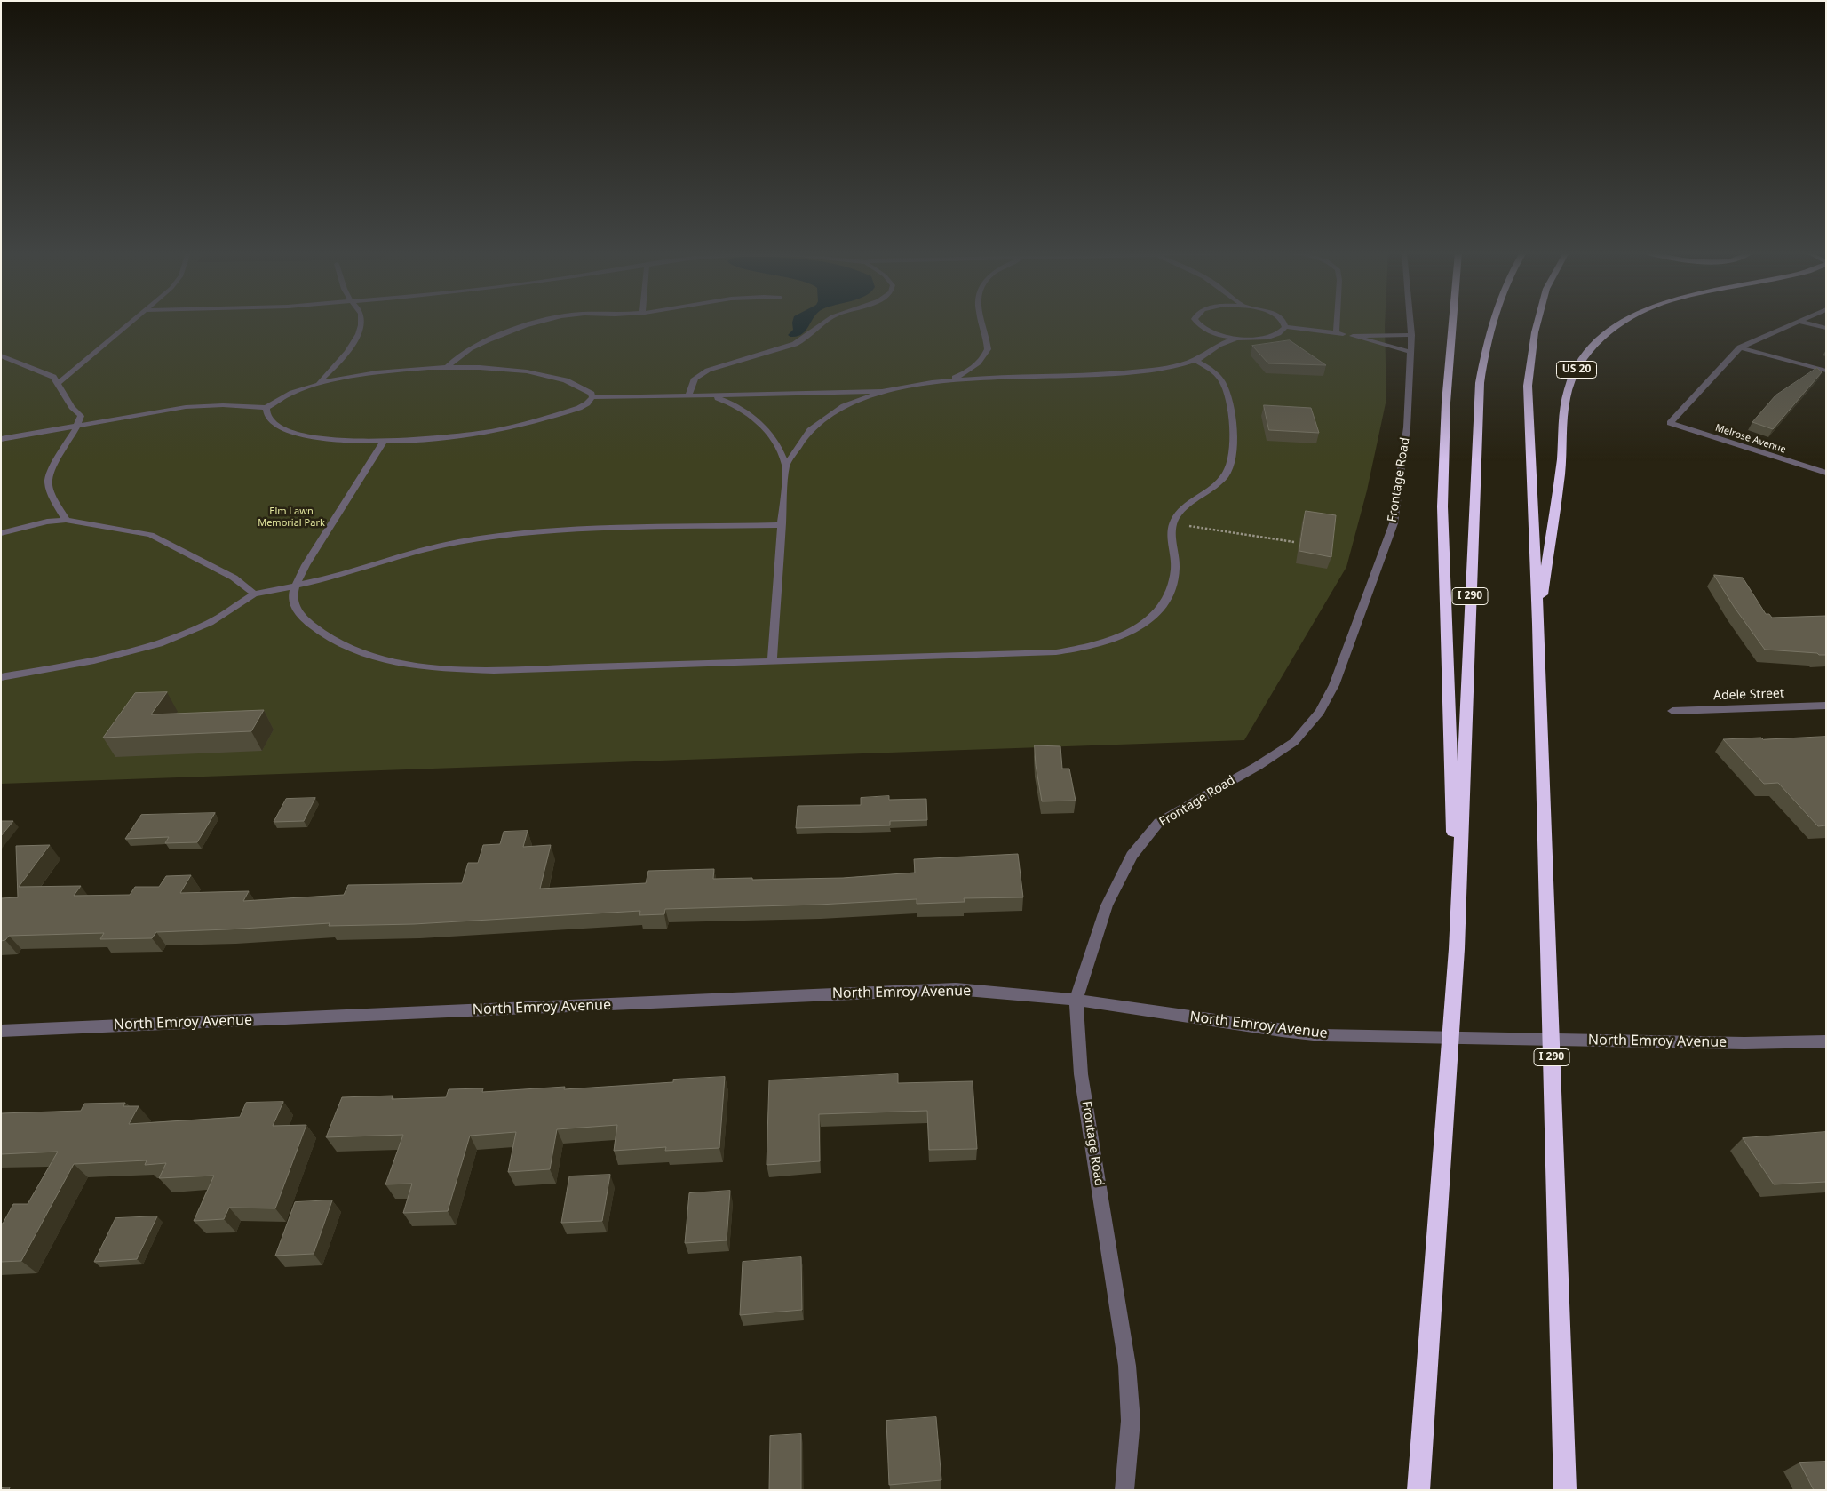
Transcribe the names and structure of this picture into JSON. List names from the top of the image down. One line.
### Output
{"streets":{"highway":["US 20","I 290"],"street":["Melrose Avenue","Frontage Road","Adele Street","North Emroy Avenue"]},"crossings":[["US 20","I 290"],["Frontage Road","North Emroy Avenue"]],"parks":["Elm Lawn Memorial Park"]}
